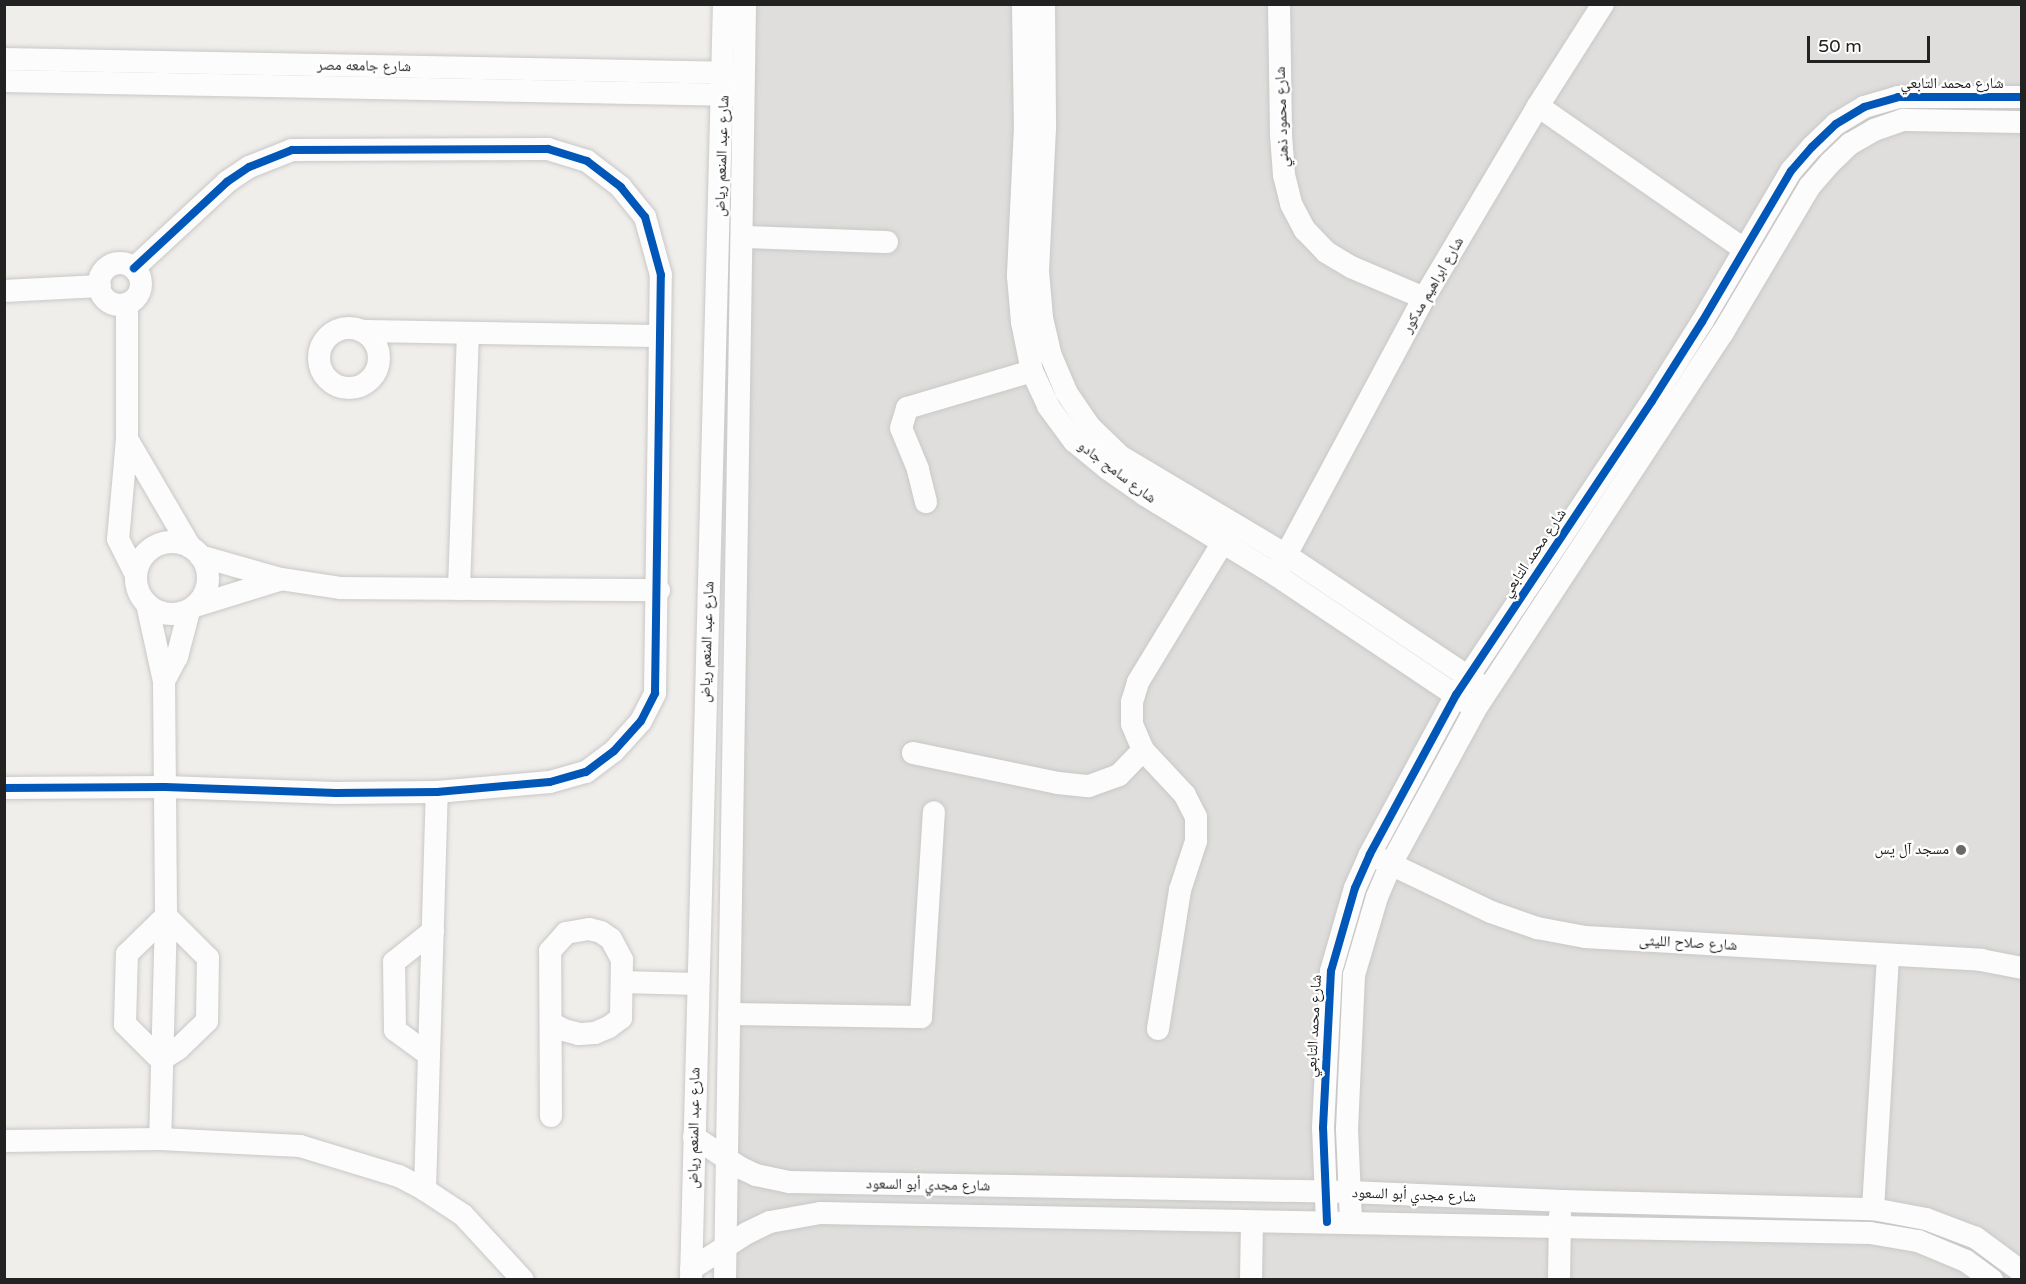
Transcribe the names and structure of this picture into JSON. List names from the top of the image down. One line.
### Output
{"streets":{"street":["شارع جامعه مصر","شارع محمد التابعي","شارع محمود ذهني","شارع عبد المنعم رياض","شارع ابراهيم مدكور","شارع سامح جادو","شارع صلاح الليثى","شارع مجدي أبو السعود"]},"crossings":[["شارع جامعه مصر","شارع عبد المنعم رياض"],["شارع محمد التابعي","شارع سامح جادو"],["شارع محمد التابعي","شارع صلاح الليثى"],["شارع محمد التابعي","شارع مجدي أبو السعود"],["شارع محمود ذهني","شارع ابراهيم مدكور"],["شارع عبد المنعم رياض","شارع مجدي أبو السعود"],["شارع ابراهيم مدكور","شارع سامح جادو"]],"places":["مسجد آل يس"],"scale_bar":"50 m"}
